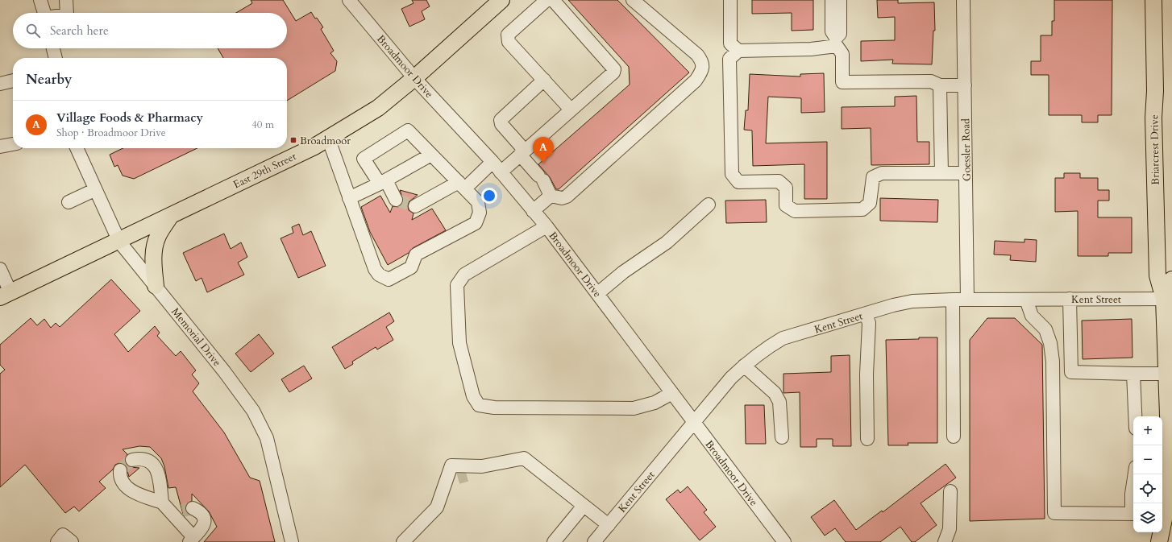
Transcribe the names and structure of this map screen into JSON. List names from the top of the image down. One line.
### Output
{"streets":{"main road":["Briarcrest Drive","East 29th Street"],"street":["Broadmoor Drive","Goessler Road","Kent Street","Memorial Drive"]},"crossings":[["Broadmoor Drive","East 29th Street"],["Broadmoor Drive","Kent Street"],["Goessler Road","Kent Street"],["Briarcrest Drive","Kent Street"],["East 29th Street","Memorial Drive"]],"places":{"transit":["Broadmoor"]},"page":{"search":"Search here","heading":"Nearby","list":[{"mark":"A","name":"Village Foods & Pharmacy","note":"Shop · Broadmoor Drive","value":"40 m"}],"pins":"A","map_buttons":["+","−"]}}
